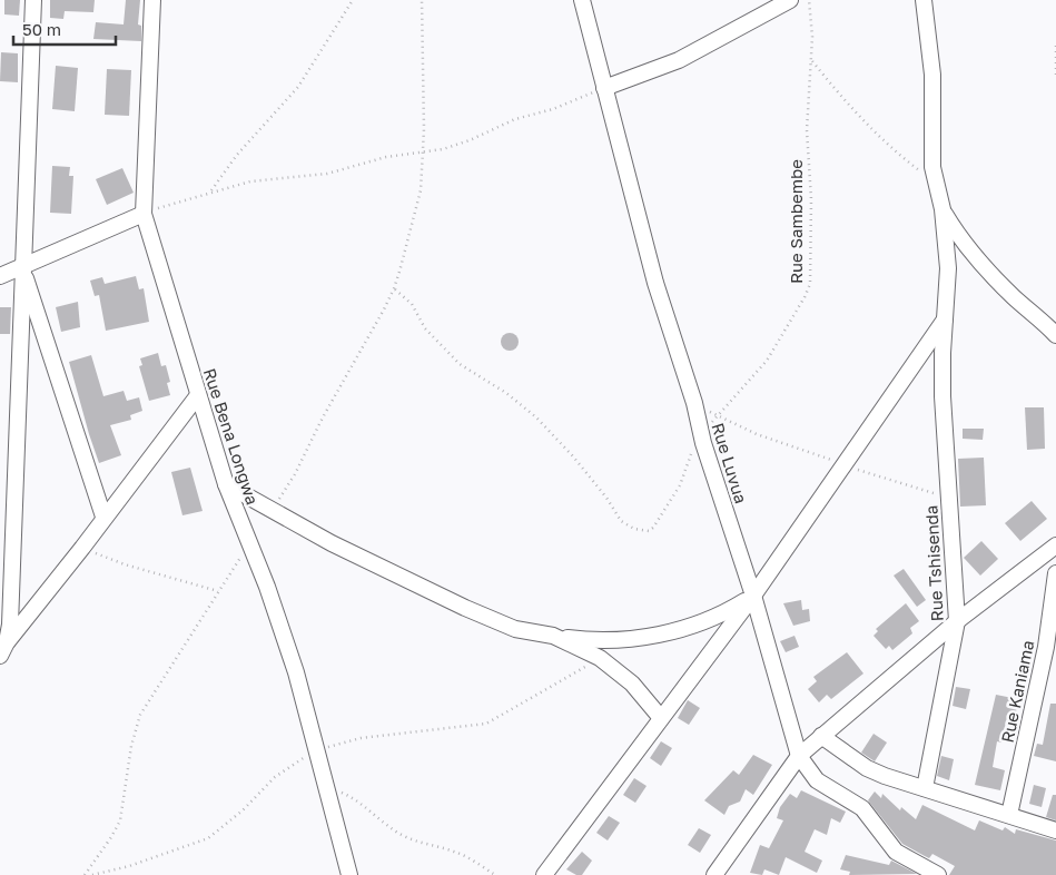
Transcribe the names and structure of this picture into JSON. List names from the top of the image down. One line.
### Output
{"streets":{"street":["Rue Bena Longwa","Rue Luvua","Rue Tshisenda","Rue Kaniama"],"path":["Rue Sambembe"]},"crossings":[["Rue Sambembe","Rue Luvua"]],"scale_bar":"50 m"}
